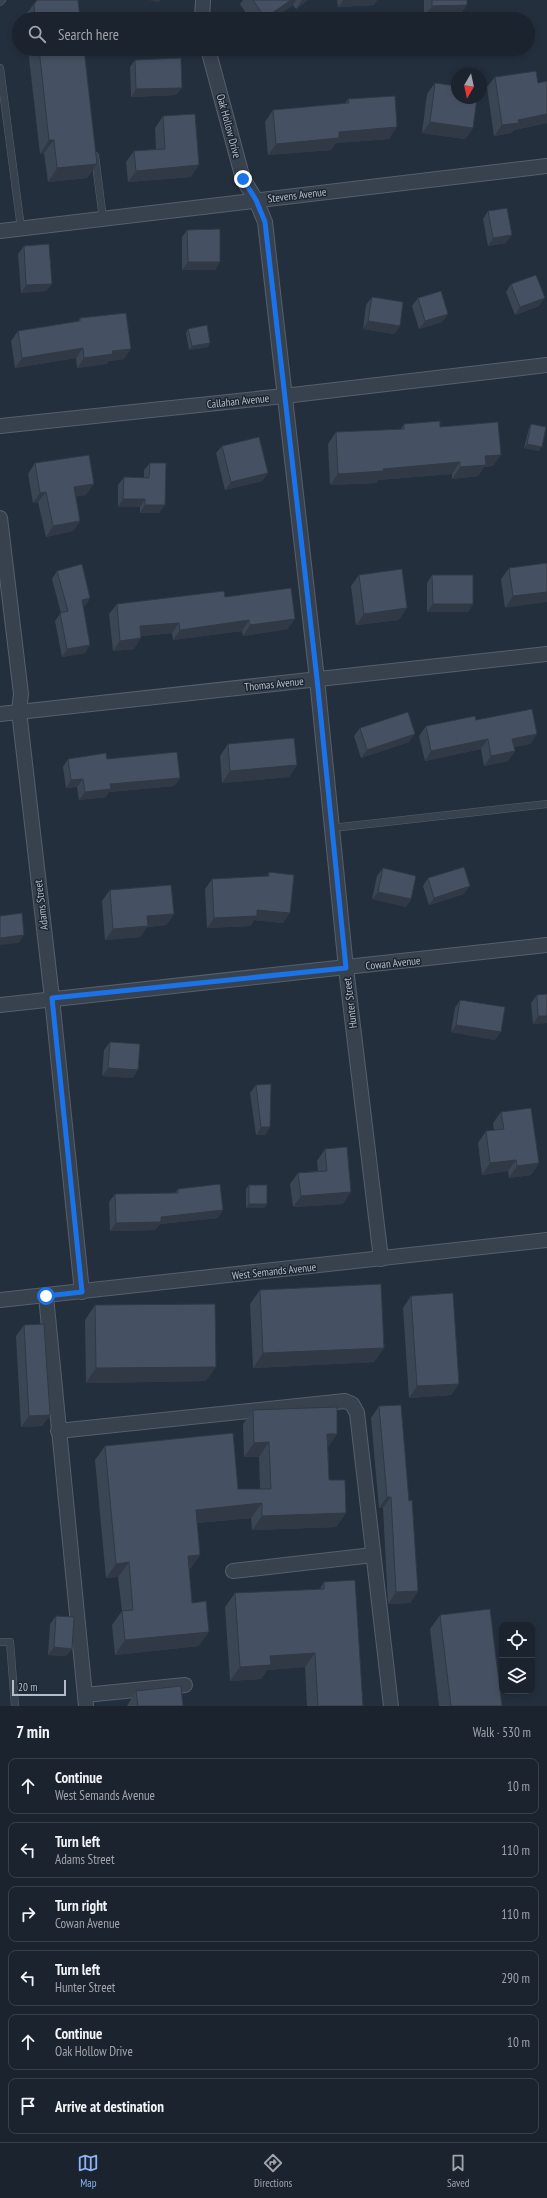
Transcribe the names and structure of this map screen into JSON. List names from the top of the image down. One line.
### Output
{"streets":{"street":["Oak Hollow Drive","Stevens Avenue","Callahan Avenue","Thomas Avenue","Adams Street","Cowan Avenue","Hunter Street","West Semands Avenue"]},"crossings":[["Oak Hollow Drive","Stevens Avenue"],["Oak Hollow Drive","Hunter Street"],["Stevens Avenue","Hunter Street"],["Callahan Avenue","Hunter Street"],["Thomas Avenue","Adams Street"],["Thomas Avenue","Hunter Street"],["Adams Street","Cowan Avenue"],["Adams Street","West Semands Avenue"],["Cowan Avenue","Hunter Street"],["Hunter Street","West Semands Avenue"]],"scale_bar":"20 m","north":"bottom","page":{"search":"Search here","scale":"20 m","heading":["7 min","Walk · 530 m"],"list":[["Continue","West Semands Avenue","10 m"],["Turn left","Adams Street","110 m"],["Turn right","Cowan Avenue","110 m"],["Turn left","Hunter Street","290 m"],["Continue","Oak Hollow Drive","10 m"],"Arrive at destination"],"nav":["Map","Directions","Saved"]}}
